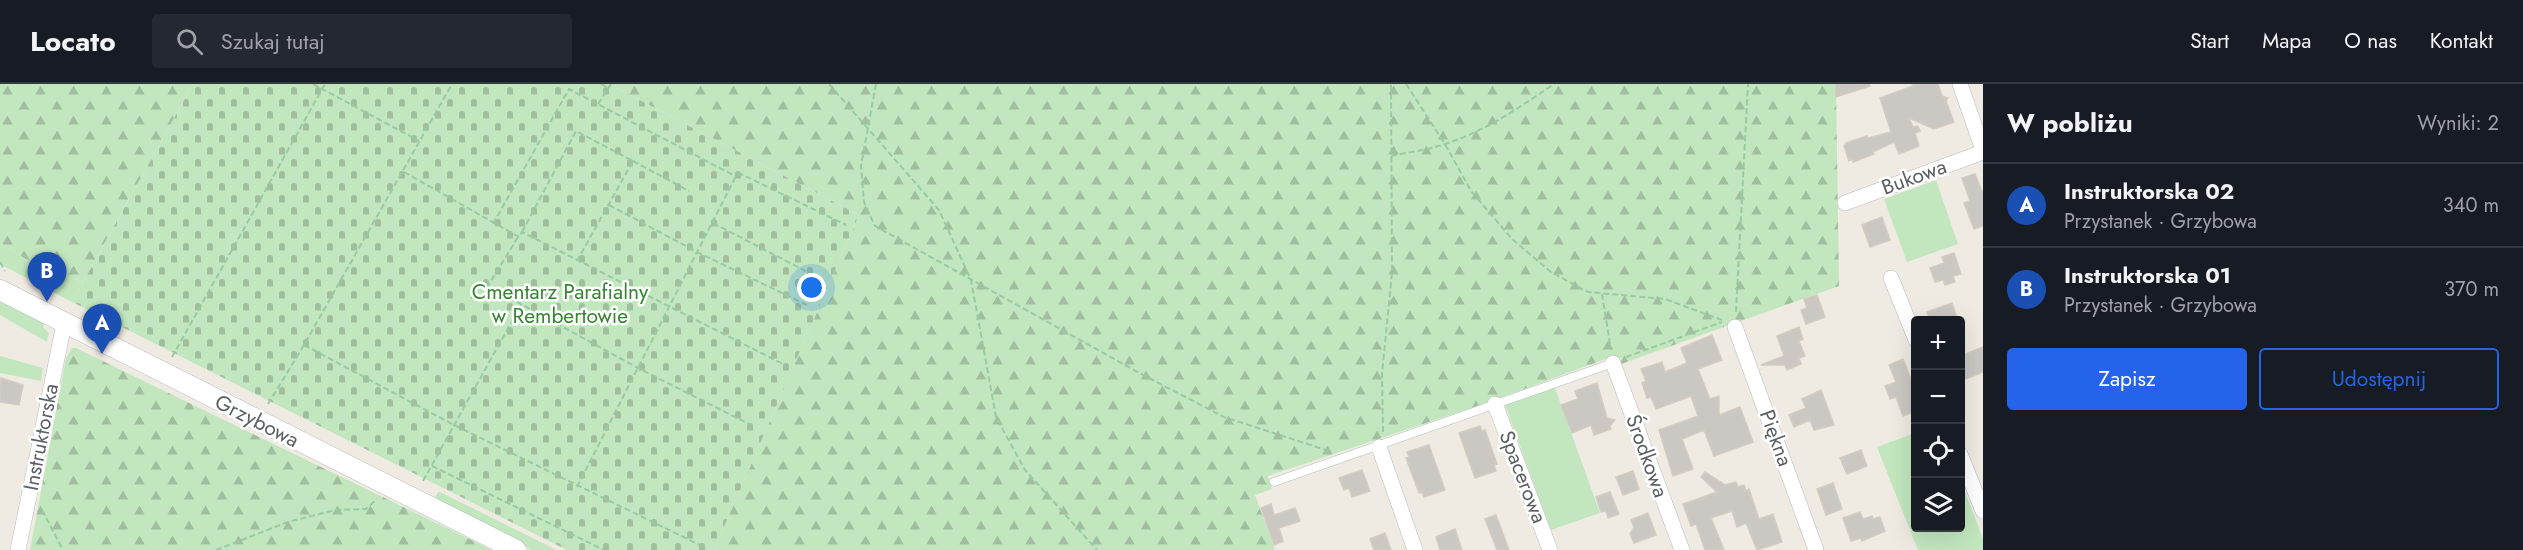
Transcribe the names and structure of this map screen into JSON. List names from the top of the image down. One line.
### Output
{"streets":{"street":["Bukowa","Grzybowa","Instruktorska","Piękna","Środkowa","Spacerowa"]},"crossings":[["Grzybowa","Instruktorska"]],"parks":["Cmentarz Parafialny w Rembertowie"],"page":{"header":"Locato","search":"Szukaj tutaj","nav":["Start","Mapa","O nas","Kontakt"],"heading":["W pobliżu","Wyniki: 2"],"list":[{"mark":"A","name":"Instruktorska 02","note":"Przystanek · Grzybowa","value":"340 m"},{"mark":"B","name":"Instruktorska 01","note":"Przystanek · Grzybowa","value":"370 m"}],"pins":["B","A"],"map_buttons":["+","−"],"buttons":["Zapisz","Udostępnij"]}}
